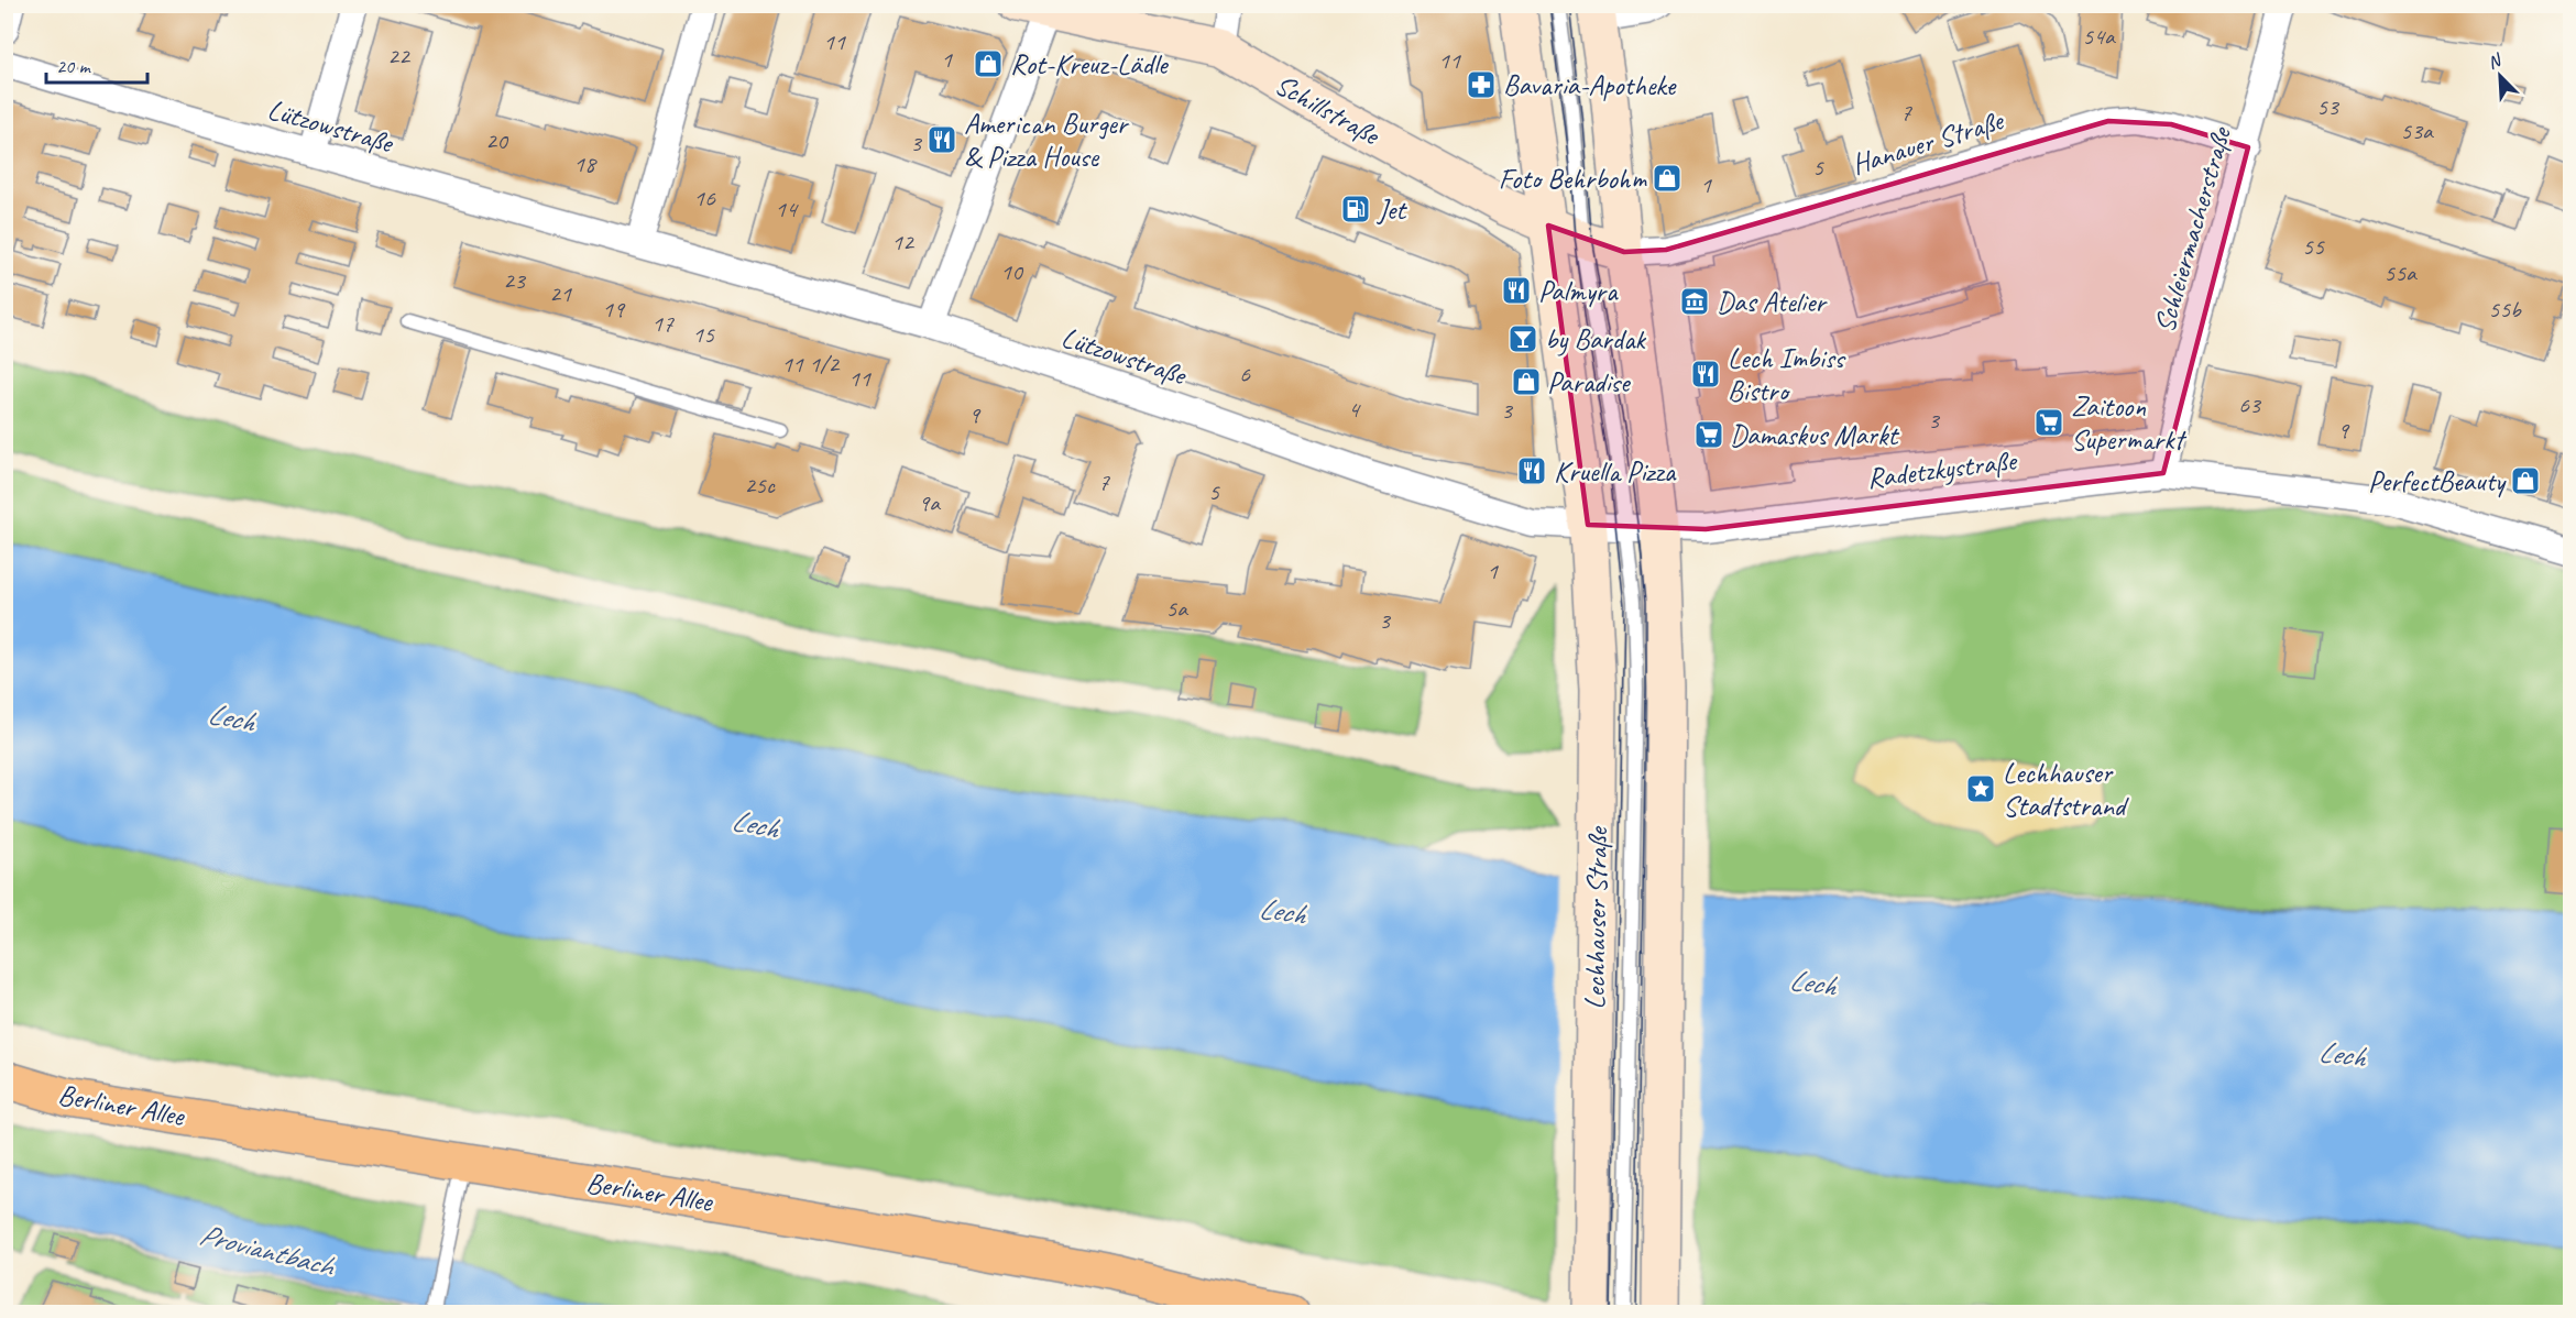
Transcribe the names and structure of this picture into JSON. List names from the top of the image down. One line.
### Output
{"streets":{"main road":["Berliner Allee"],"street":["Schillstraße","Lützowstraße","Hanauer Straße","Schleiermacherstraße","Radetzkystraße","Lechhauser Straße"]},"crossings":[["Schillstraße","Hanauer Straße"],["Schillstraße","Lechhauser Straße"],["Lützowstraße","Radetzkystraße"],["Lützowstraße","Lechhauser Straße"],["Hanauer Straße","Schleiermacherstraße"],["Schleiermacherstraße","Radetzkystraße"],["Radetzkystraße","Lechhauser Straße"]],"water":["Lech","Proviantbach"],"places":{"shop":["Rot-Kreuz-Lädle","Foto Behrbohm","Paradise","PerfectBeauty"],"pharmacy":["Bavaria-Apotheke"],"restaurant":["American Burger & Pizza House","Palmyra","Lech Imbiss Bistro","Kruella Pizza"],"fuel station":["Jet"],"museum":["Das Atelier"],"bar":["by Bardak"],"supermarket":["Zaitoon Supermarkt","Damaskus Markt"],"place":["Lechhauser Stadtstrand"]},"house_numbers":["54a","11","22","1","11","53","7","53a","20","3","18","5","1","16","14","12","55","10","55a","23","21","19","55b","17","15","11 1/2","6","11","63","4","3","9","3","9","7","25c","5","9a","1","5a","3"],"scale_bar":"20 m","north":"top left"}
